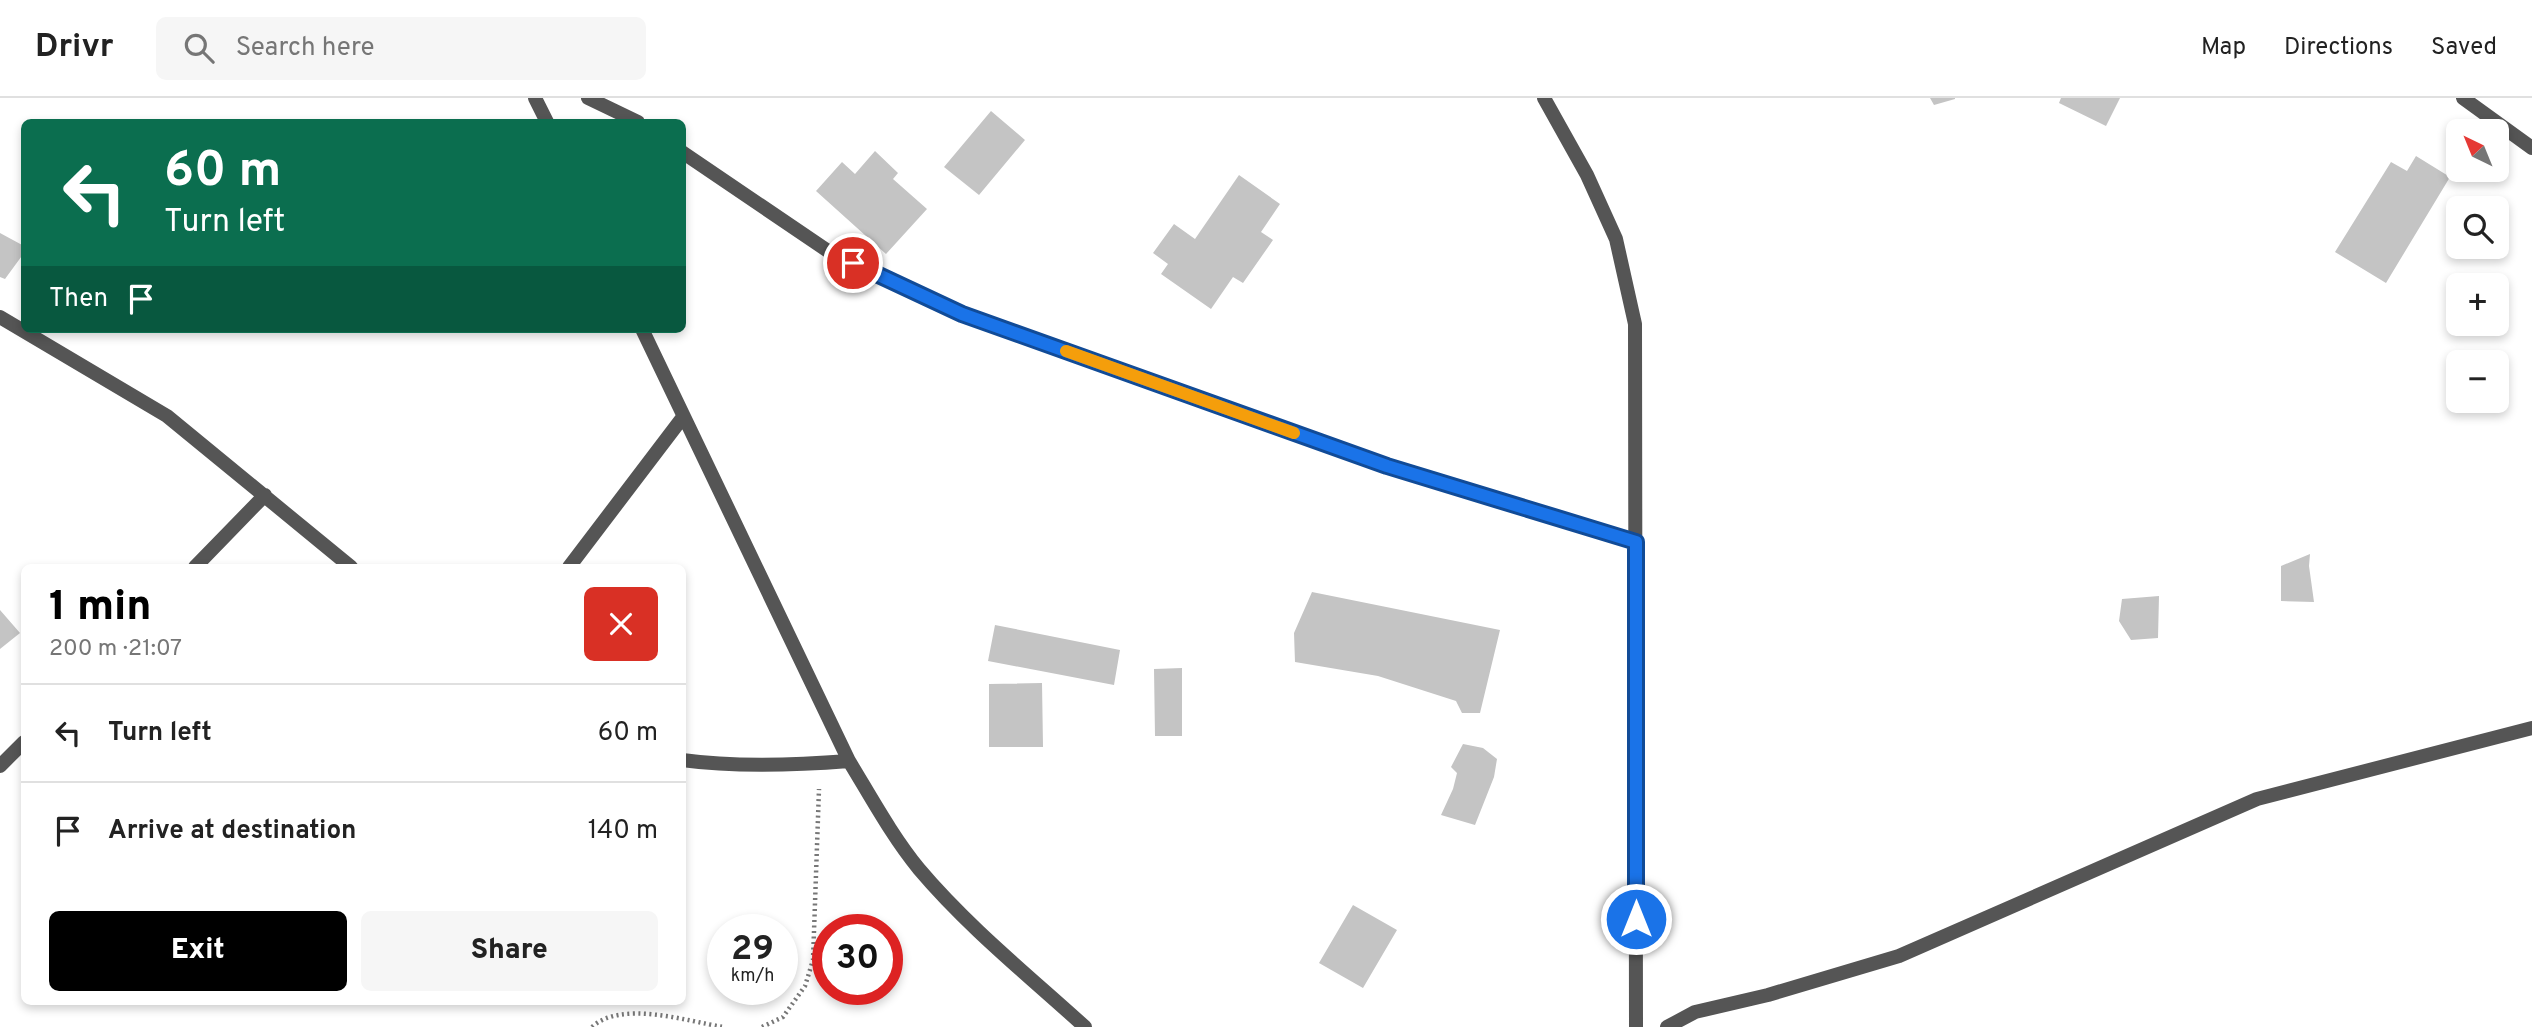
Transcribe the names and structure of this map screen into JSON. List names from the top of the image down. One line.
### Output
{"north":"top left","page":{"header":"Drivr","search":"Search here","nav":["Map","Directions","Saved"],"map_buttons":["+","−"],"turn":["60 m","Turn left"],"then":"Then","heading":["1 min","200 m · 21:07"],"list":[{"name":"Turn left","value":"60 m"},{"name":"Arrive at destination","value":"140 m"}],"buttons":["Exit","Share"],"speed":"29 km/h","limit":"30"}}
